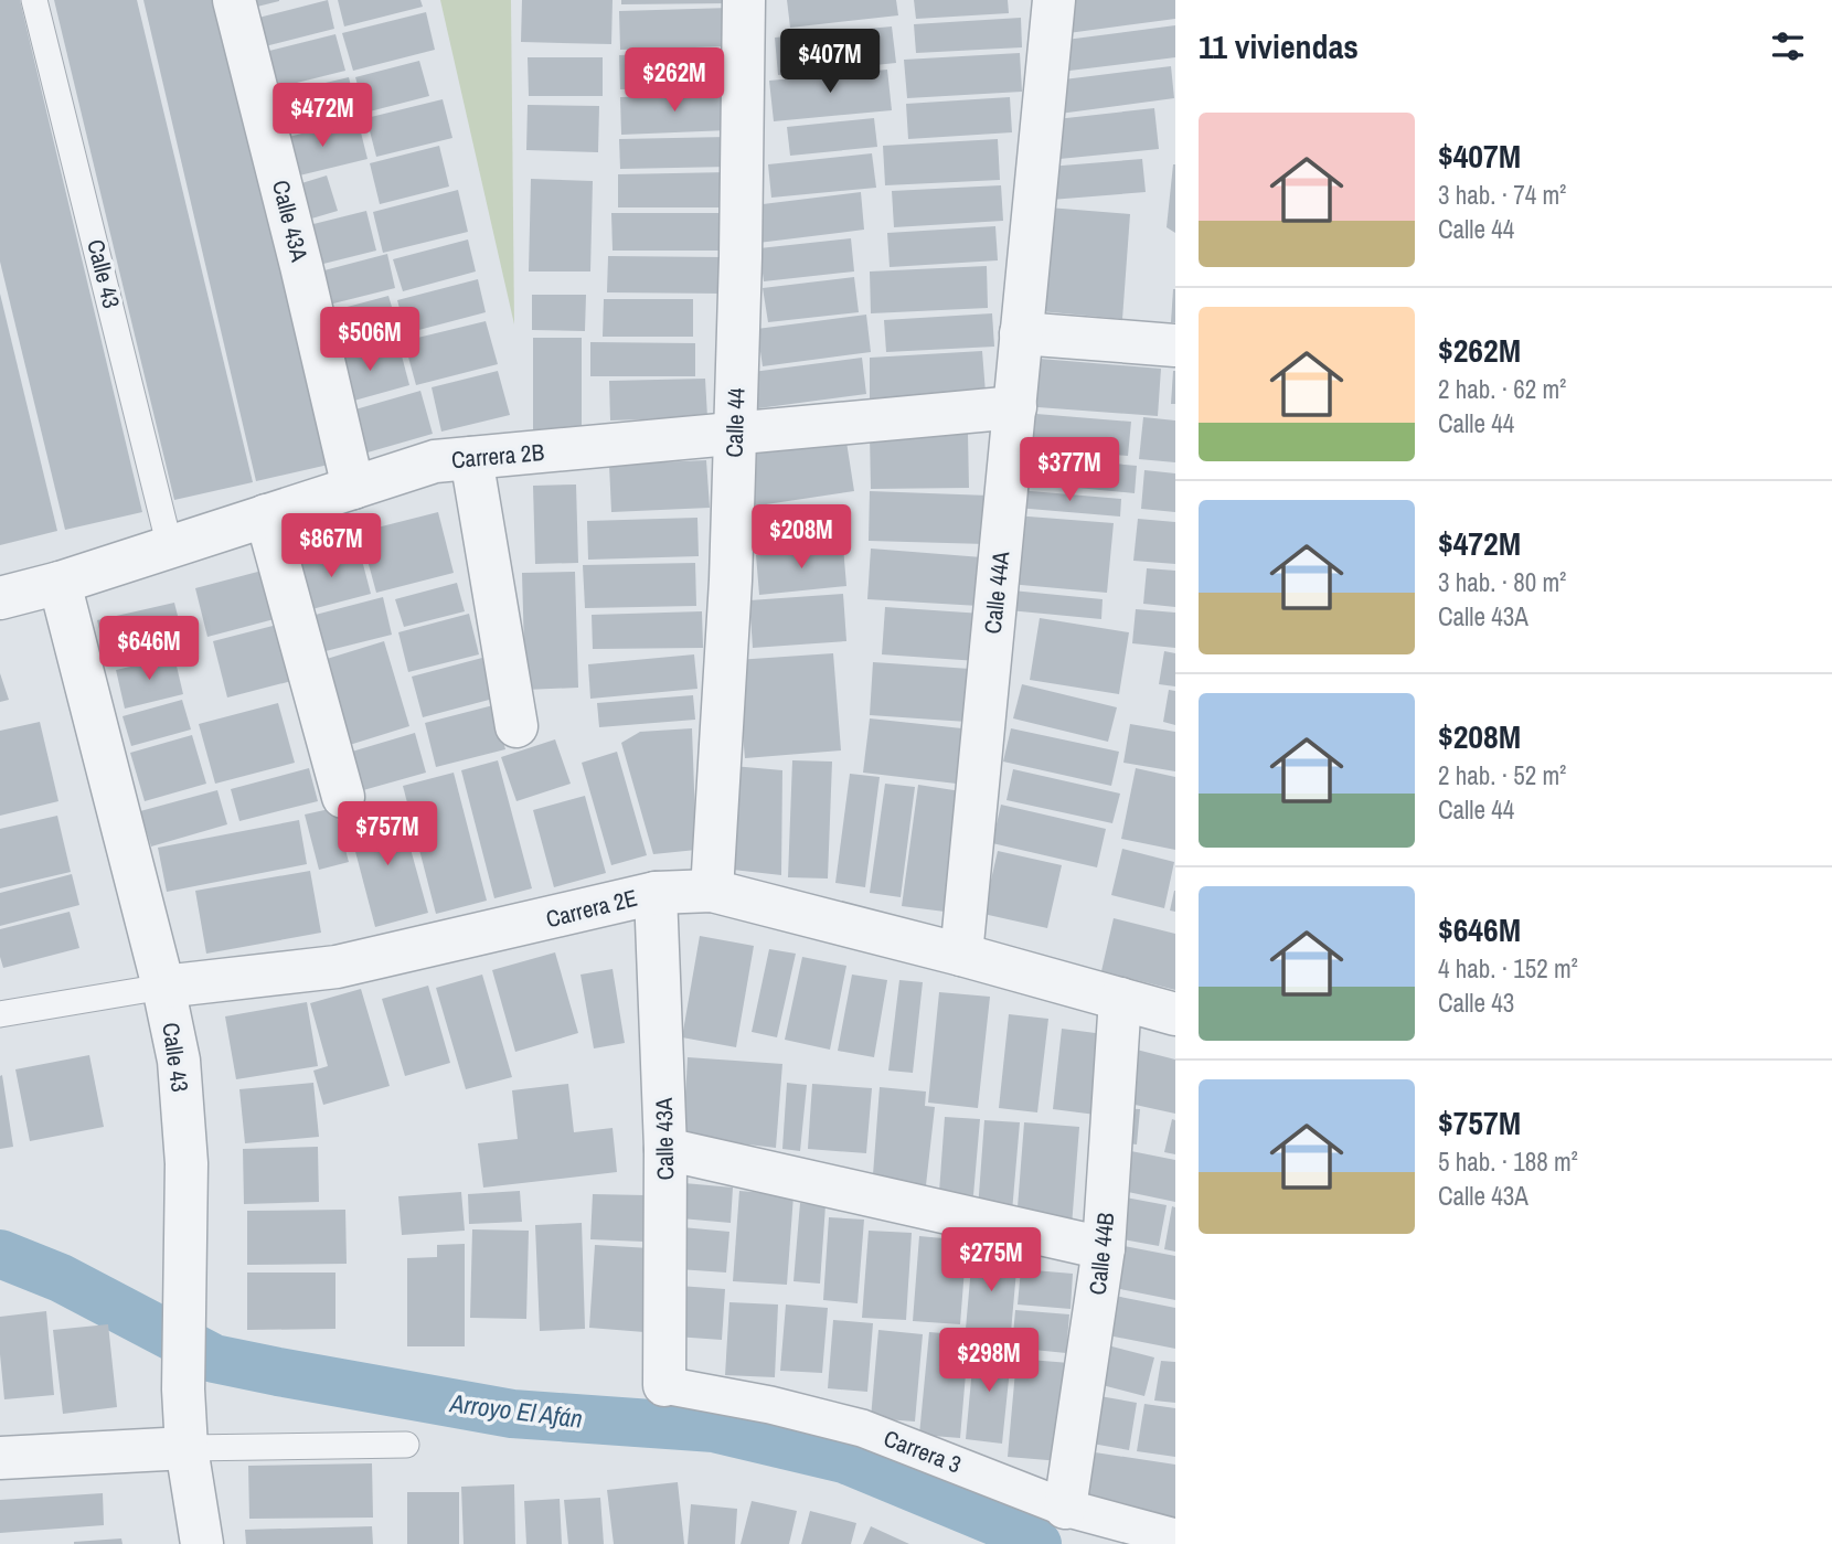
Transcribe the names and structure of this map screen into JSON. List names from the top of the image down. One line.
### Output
{"streets":{"street":["Calle 43A","Calle 43","Calle 44","Carrera 2B","Calle 44A","Carrera 2E","Calle 44B","Carrera 3"]},"crossings":[["Calle 43A","Carrera 2B"],["Calle 43A","Carrera 2E"],["Calle 43A","Carrera 3"],["Calle 43","Carrera 2B"],["Calle 43","Carrera 2E"],["Calle 44","Carrera 2B"],["Calle 44","Carrera 2E"],["Carrera 2B","Calle 44A"],["Calle 44A","Carrera 2E"],["Carrera 2E","Calle 44B"],["Calle 44B","Carrera 3"]],"water":["Arroyo El Afán"],"page":{"heading":"11 viviendas","price":["$407M","$262M","$472M","$506M","$377M","$208M","$867M","$646M","$757M","$275M","$298M"],"list":[{"name":"$407M","note":"3 hab. · 74 m² · Calle 44"},{"name":"$262M","note":"2 hab. · 62 m² · Calle 44"},{"name":"$472M","note":"3 hab. · 80 m² · Calle 43A"},{"name":"$208M","note":"2 hab. · 52 m² · Calle 44"},{"name":"$646M","note":"4 hab. · 152 m² · Calle 43"},{"name":"$757M","note":"5 hab. · 188 m² · Calle 43A"}]}}
